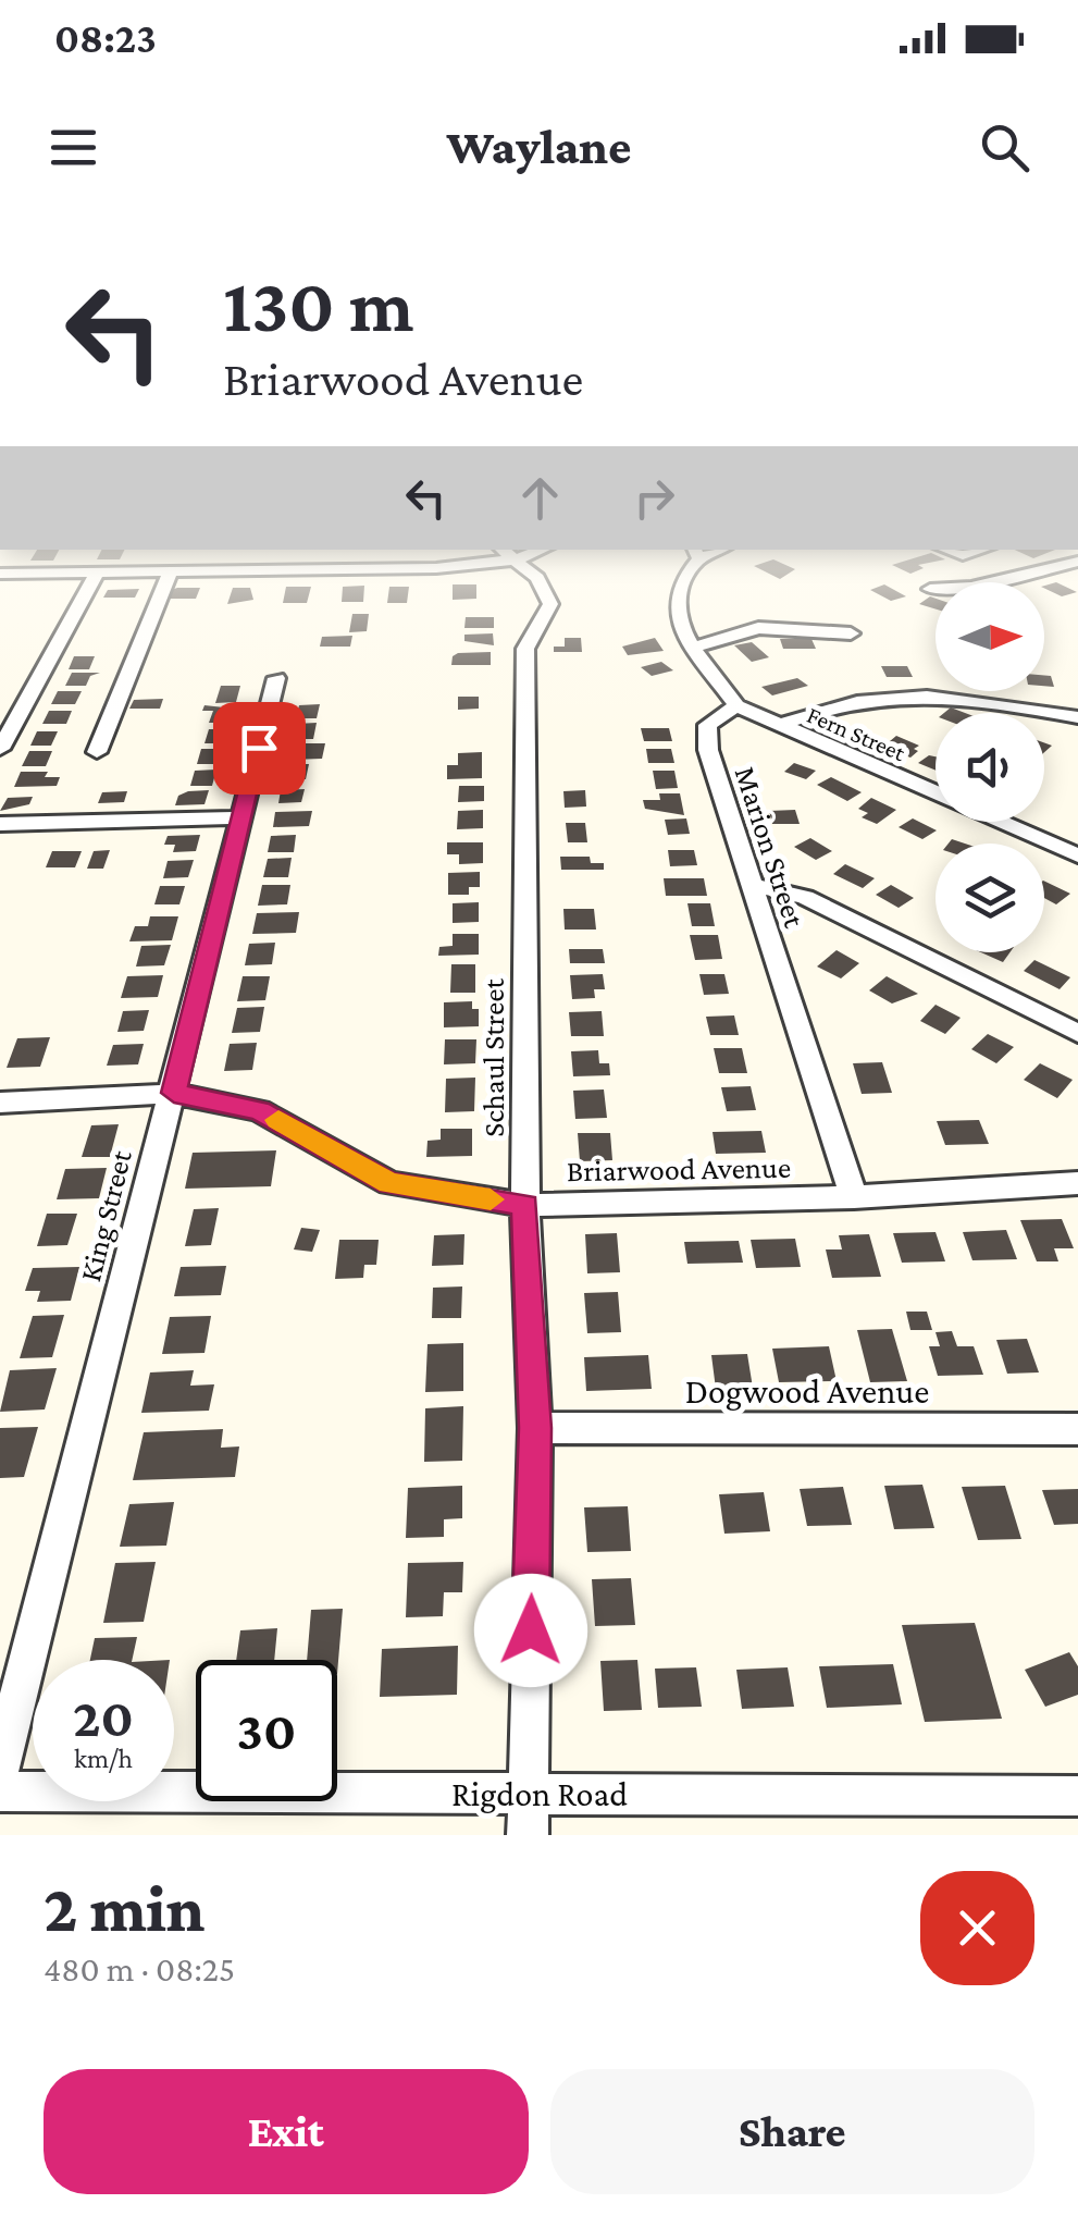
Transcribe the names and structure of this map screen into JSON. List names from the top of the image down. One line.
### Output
{"streets":{"street":["Fern Street","Marion Street","Schaul Street","Briarwood Avenue","King Street","Dogwood Avenue","Rigdon Road"]},"crossings":[["Fern Street","Marion Street"],["Marion Street","Briarwood Avenue"],["Schaul Street","Briarwood Avenue"],["Schaul Street","Dogwood Avenue"],["Schaul Street","Rigdon Road"],["Briarwood Avenue","King Street"]],"north":"right","page":{"status":"08:23","header":"Waylane","turn":["130 m","Briarwood Avenue"],"speed":"20 km/h","limit":"30","heading":["2 min","480 m · 08:25"],"buttons":["Exit","Share"]}}
